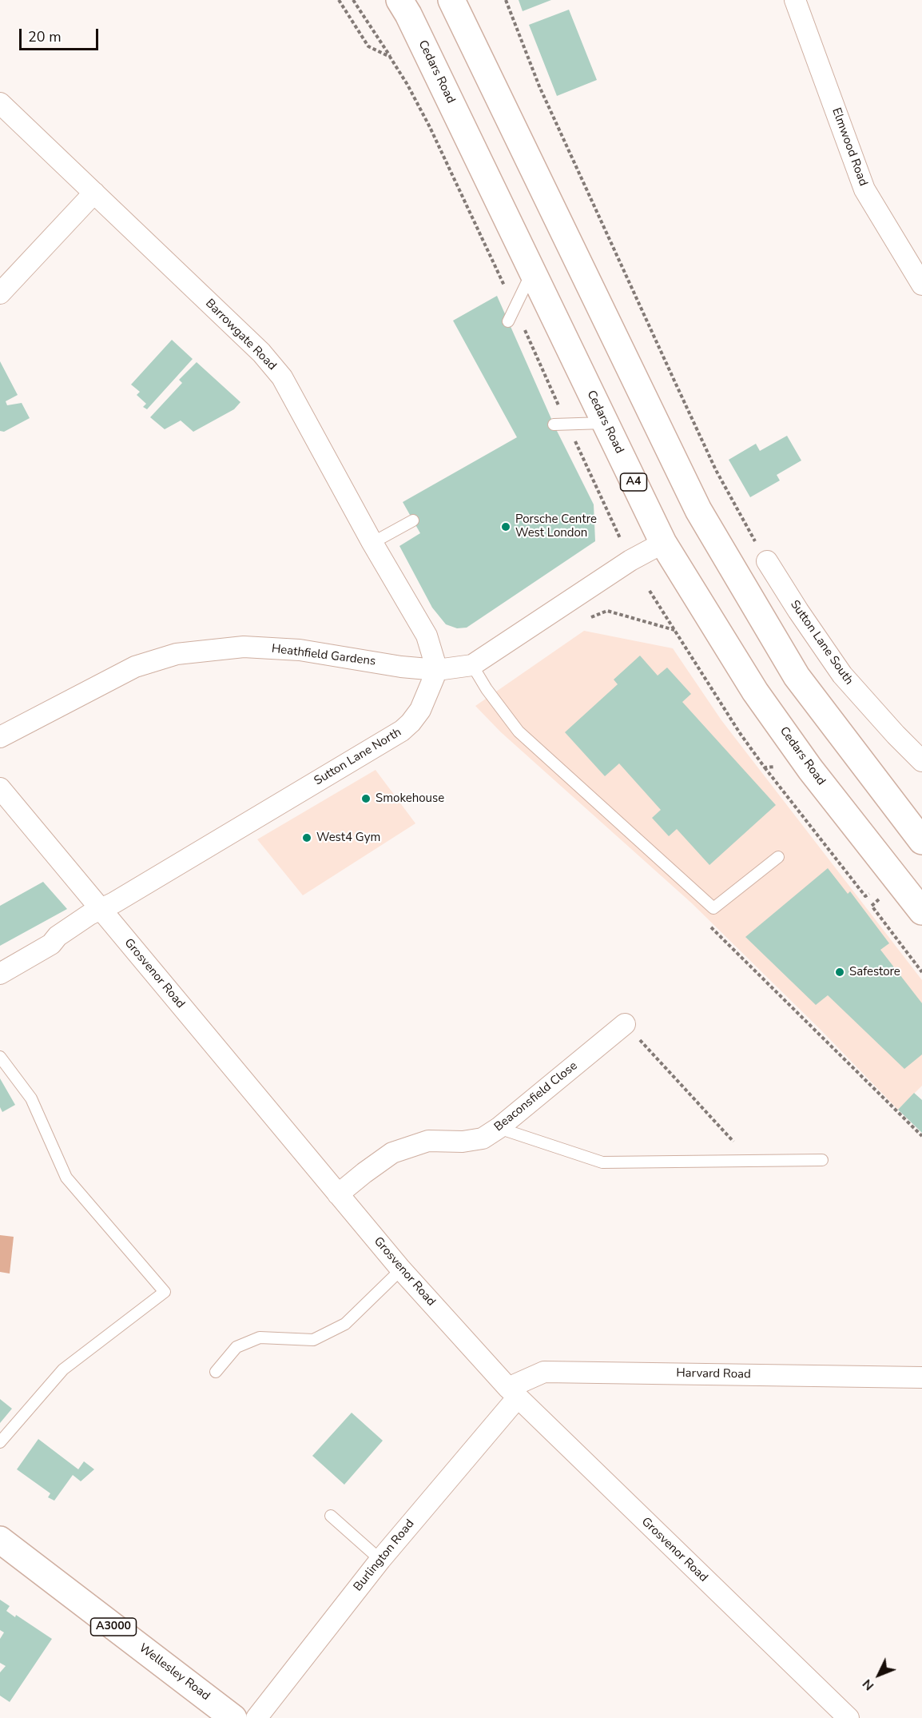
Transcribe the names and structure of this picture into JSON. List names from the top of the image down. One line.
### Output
{"streets":{"main road":["Cedars Road","A4","A3000","Wellesley Road"],"street":["Elmwood Road","Barrowgate Road","Sutton Lane South","Heathfield Gardens","Sutton Lane North","Grosvenor Road","Beaconsfield Close","Harvard Road","Burlington Road"]},"crossings":[["Barrowgate Road","Heathfield Gardens"],["Barrowgate Road","Sutton Lane North"],["Heathfield Gardens","Sutton Lane North"],["Sutton Lane North","Grosvenor Road"],["Grosvenor Road","Beaconsfield Close"],["Grosvenor Road","Harvard Road"],["Grosvenor Road","Burlington Road"],["Harvard Road","Burlington Road"]],"places":["Porsche Centre West London","Smokehouse","West4 Gym","Safestore"],"scale_bar":"20 m","north":"bottom left"}
